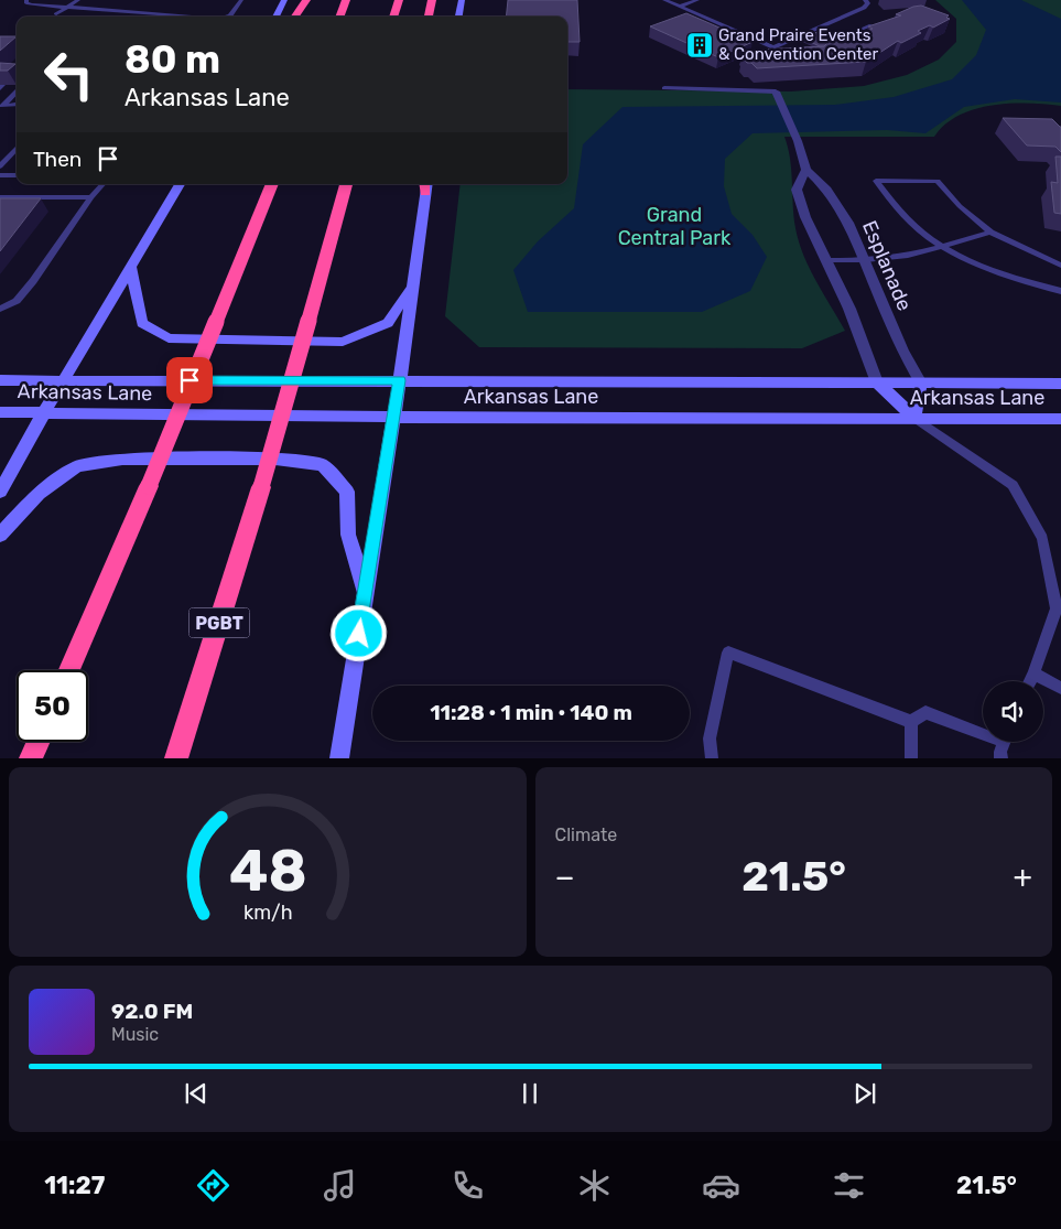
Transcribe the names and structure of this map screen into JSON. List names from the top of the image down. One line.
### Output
{"streets":{"highway":["PGBT"],"main road":["Arkansas Lane"],"street":["Esplanade"]},"crossings":[["Esplanade","Arkansas Lane"]],"parks":["Grand Central Park"],"places":{"building":["Grand Praire Events & Convention Center"]},"page":{"turn":["80 m","Arkansas Lane"],"then":"Then","limit":"50","trip":"11:28 · 1 min · 140 m","tile":"Climate","heat":["−","21.5°","+"],"song":["92.0 FM","Music"],"tabs":["11:27","21.5°"],"gauge":["48","km/h"]}}
